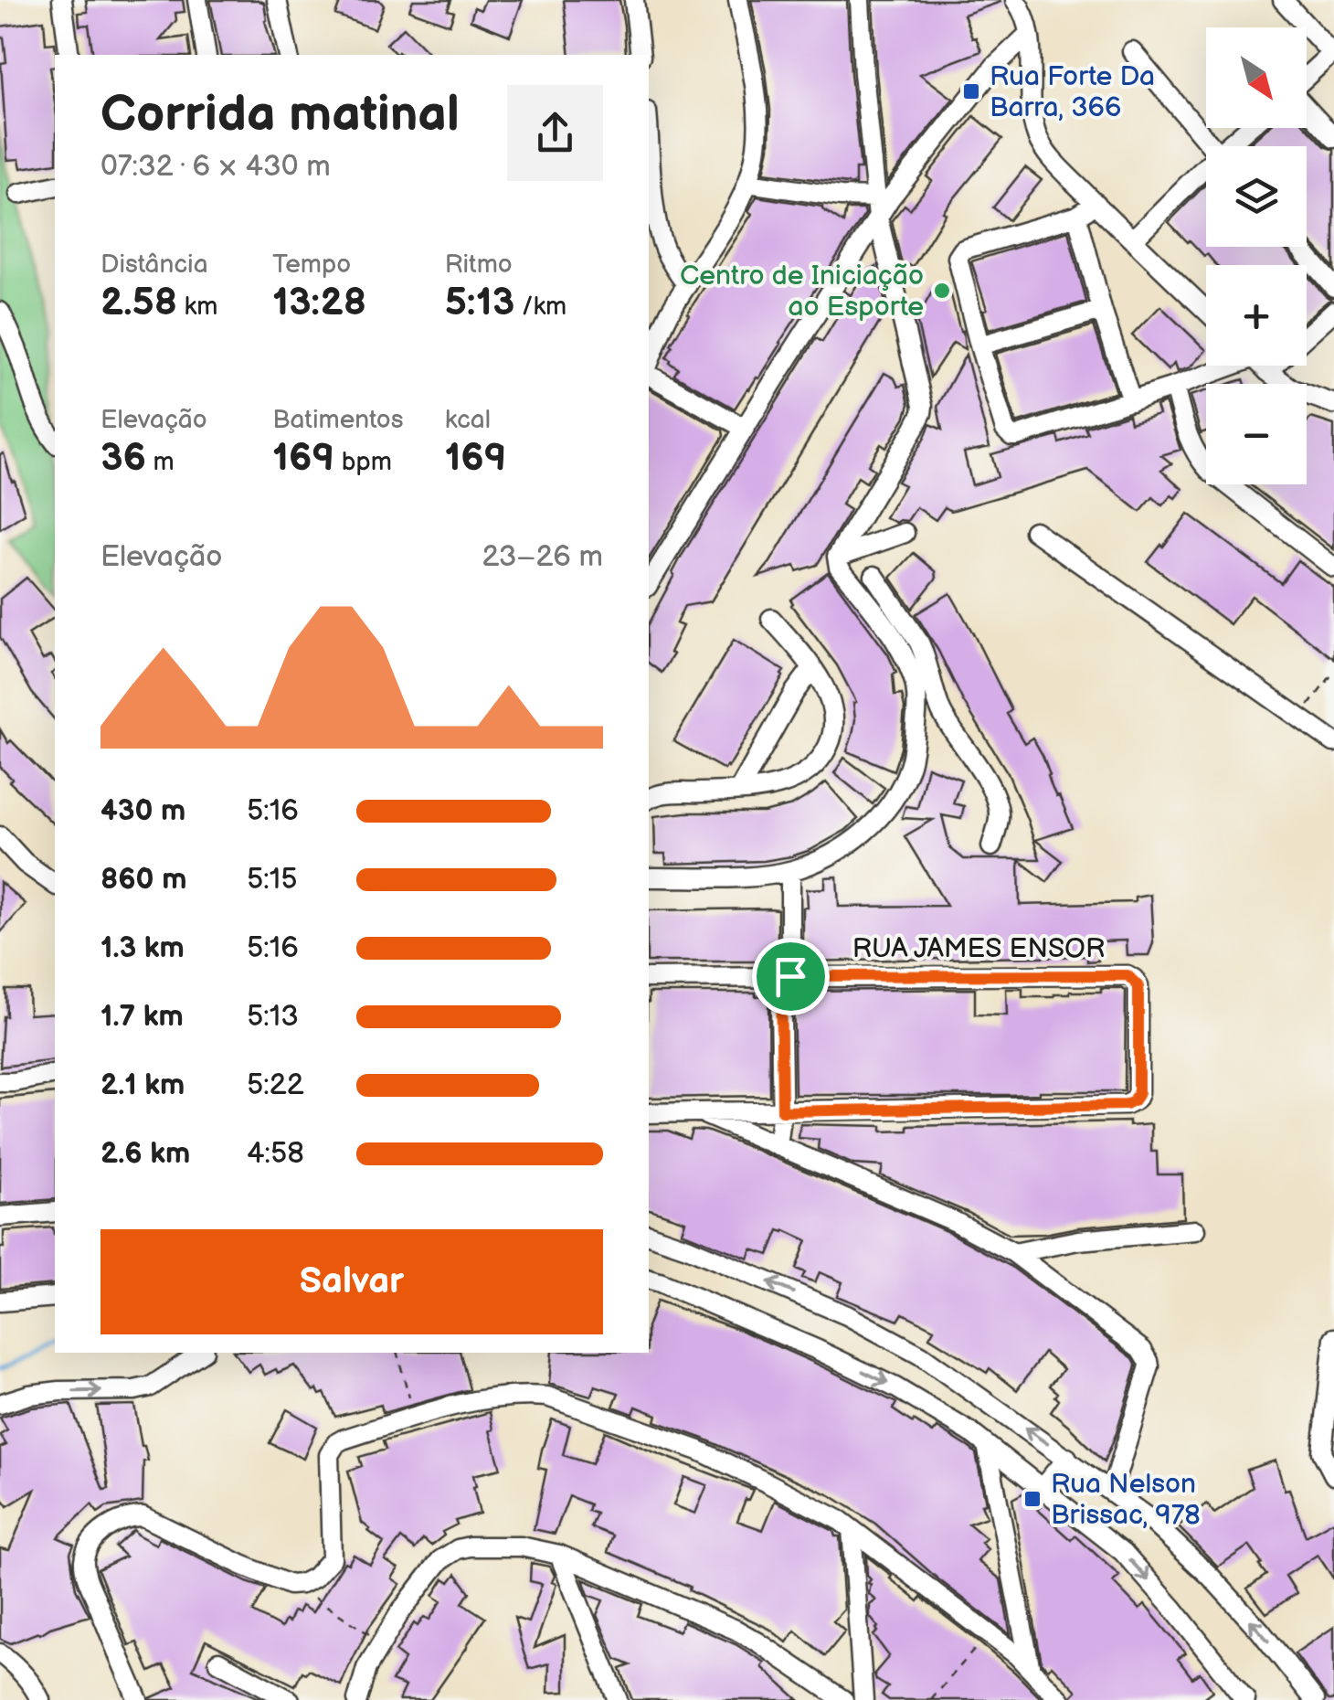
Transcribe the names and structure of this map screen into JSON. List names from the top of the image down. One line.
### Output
{"streets":{"street":["RUA JAMES ENSOR"]},"places":{"transit":["Rua Forte Da Barra, 366","Rua Nelson Brissac, 978"],"other":["Centro de Iniciação ao Esporte"]},"north":"bottom right","page":{"map_buttons":["+","−"],"heading":["Corrida matinal","07:32 · 6 × 430 m"],"stats":[["Distância","2.58 km"],["Tempo","13:28"],["Ritmo","5:13 /km"],["Elevação","36 m"],["Batimentos","169 bpm"],["kcal","169"]],"chart":["Elevação","23–26 m"],"list":[{"name":"430 m","note":"5:16"},{"name":"860 m","note":"5:15"},{"name":"1.3 km","note":"5:16"},{"name":"1.7 km","note":"5:13"},{"name":"2.1 km","note":"5:22"},{"name":"2.6 km","note":"4:58"}],"buttons":"Salvar"}}
